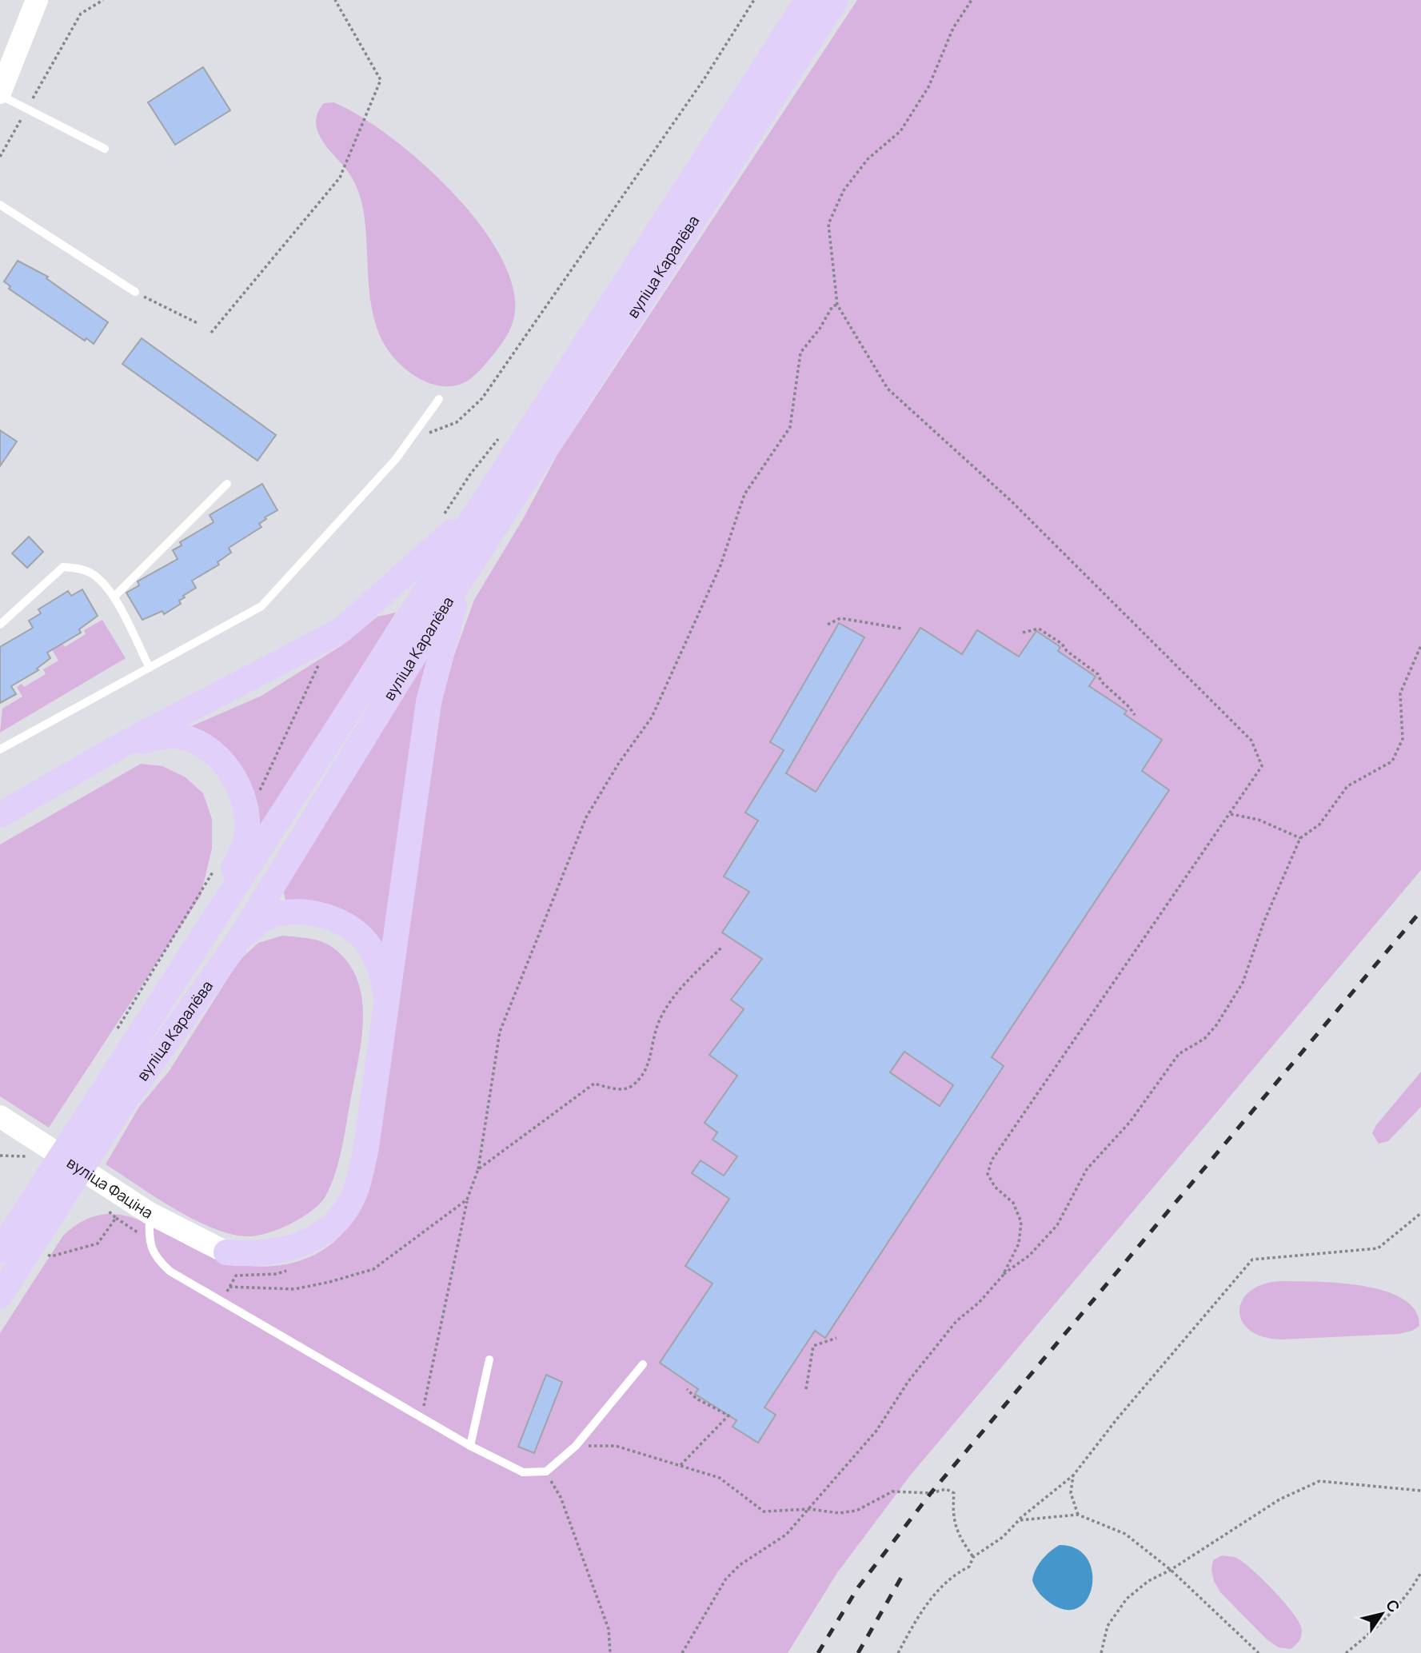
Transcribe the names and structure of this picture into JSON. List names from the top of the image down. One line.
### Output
{"streets":{"main road":["вуліца Каралёва","вуліца Фаціна"]},"north":"top right"}
